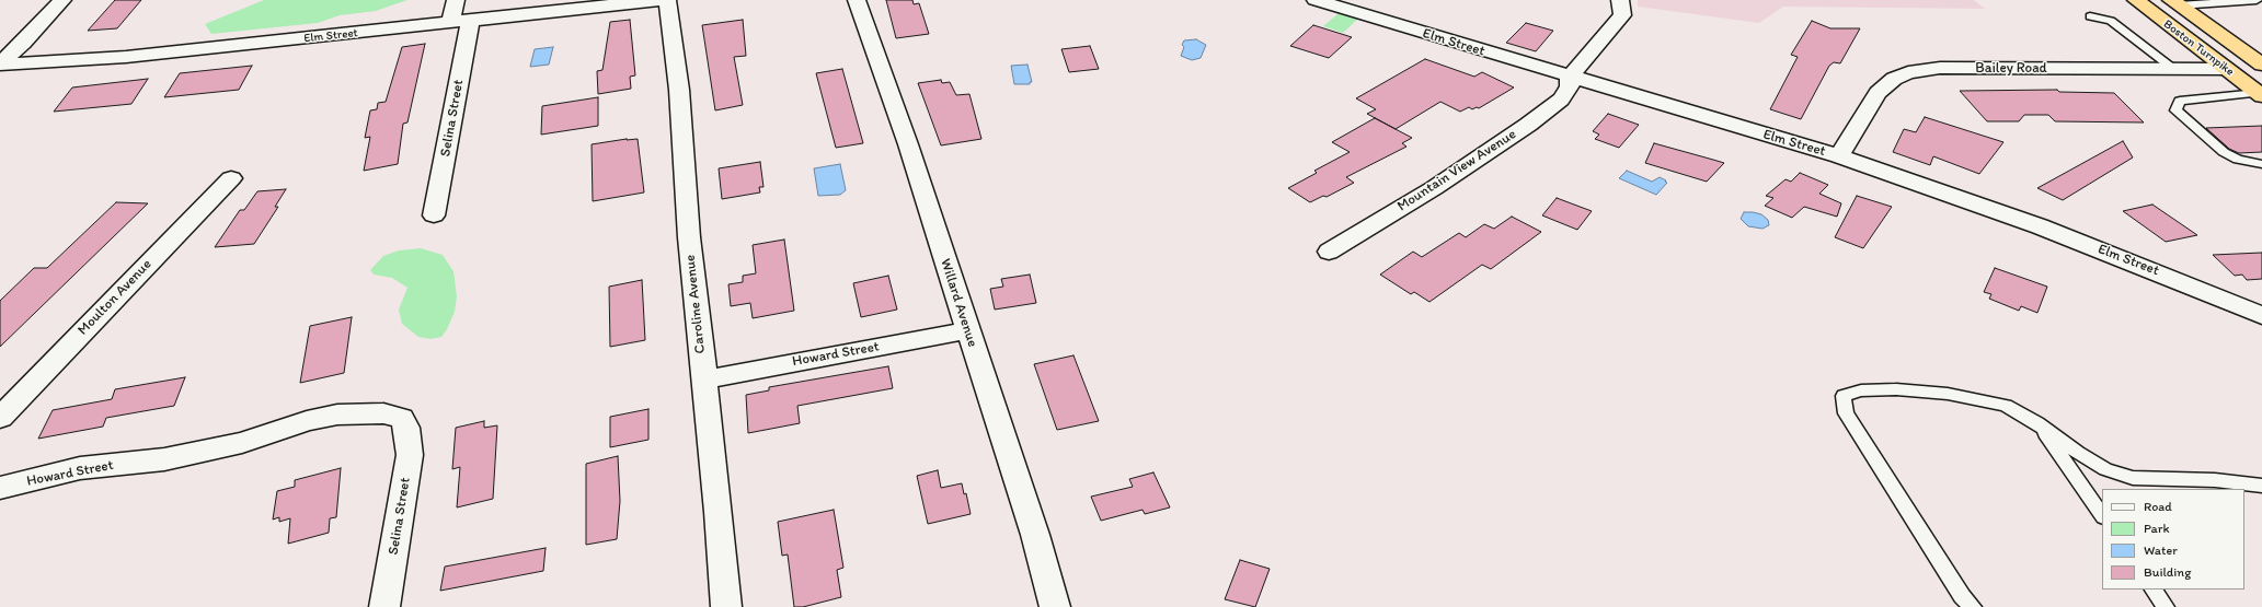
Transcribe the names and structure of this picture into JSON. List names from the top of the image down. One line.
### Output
{"streets":{"highway":["Boston Turnpike"],"street":["Elm Street","Bailey Road","Selina Street","Mountain View Avenue","Moulton Avenue","Willard Avenue","Caroline Avenue","Howard Street"]},"crossings":[["Elm Street","Bailey Road"],["Elm Street","Selina Street"],["Elm Street","Mountain View Avenue"],["Boston Turnpike","Bailey Road"],["Selina Street","Howard Street"],["Willard Avenue","Howard Street"],["Caroline Avenue","Howard Street"]],"legend":["Road","Park","Water","Building"]}
